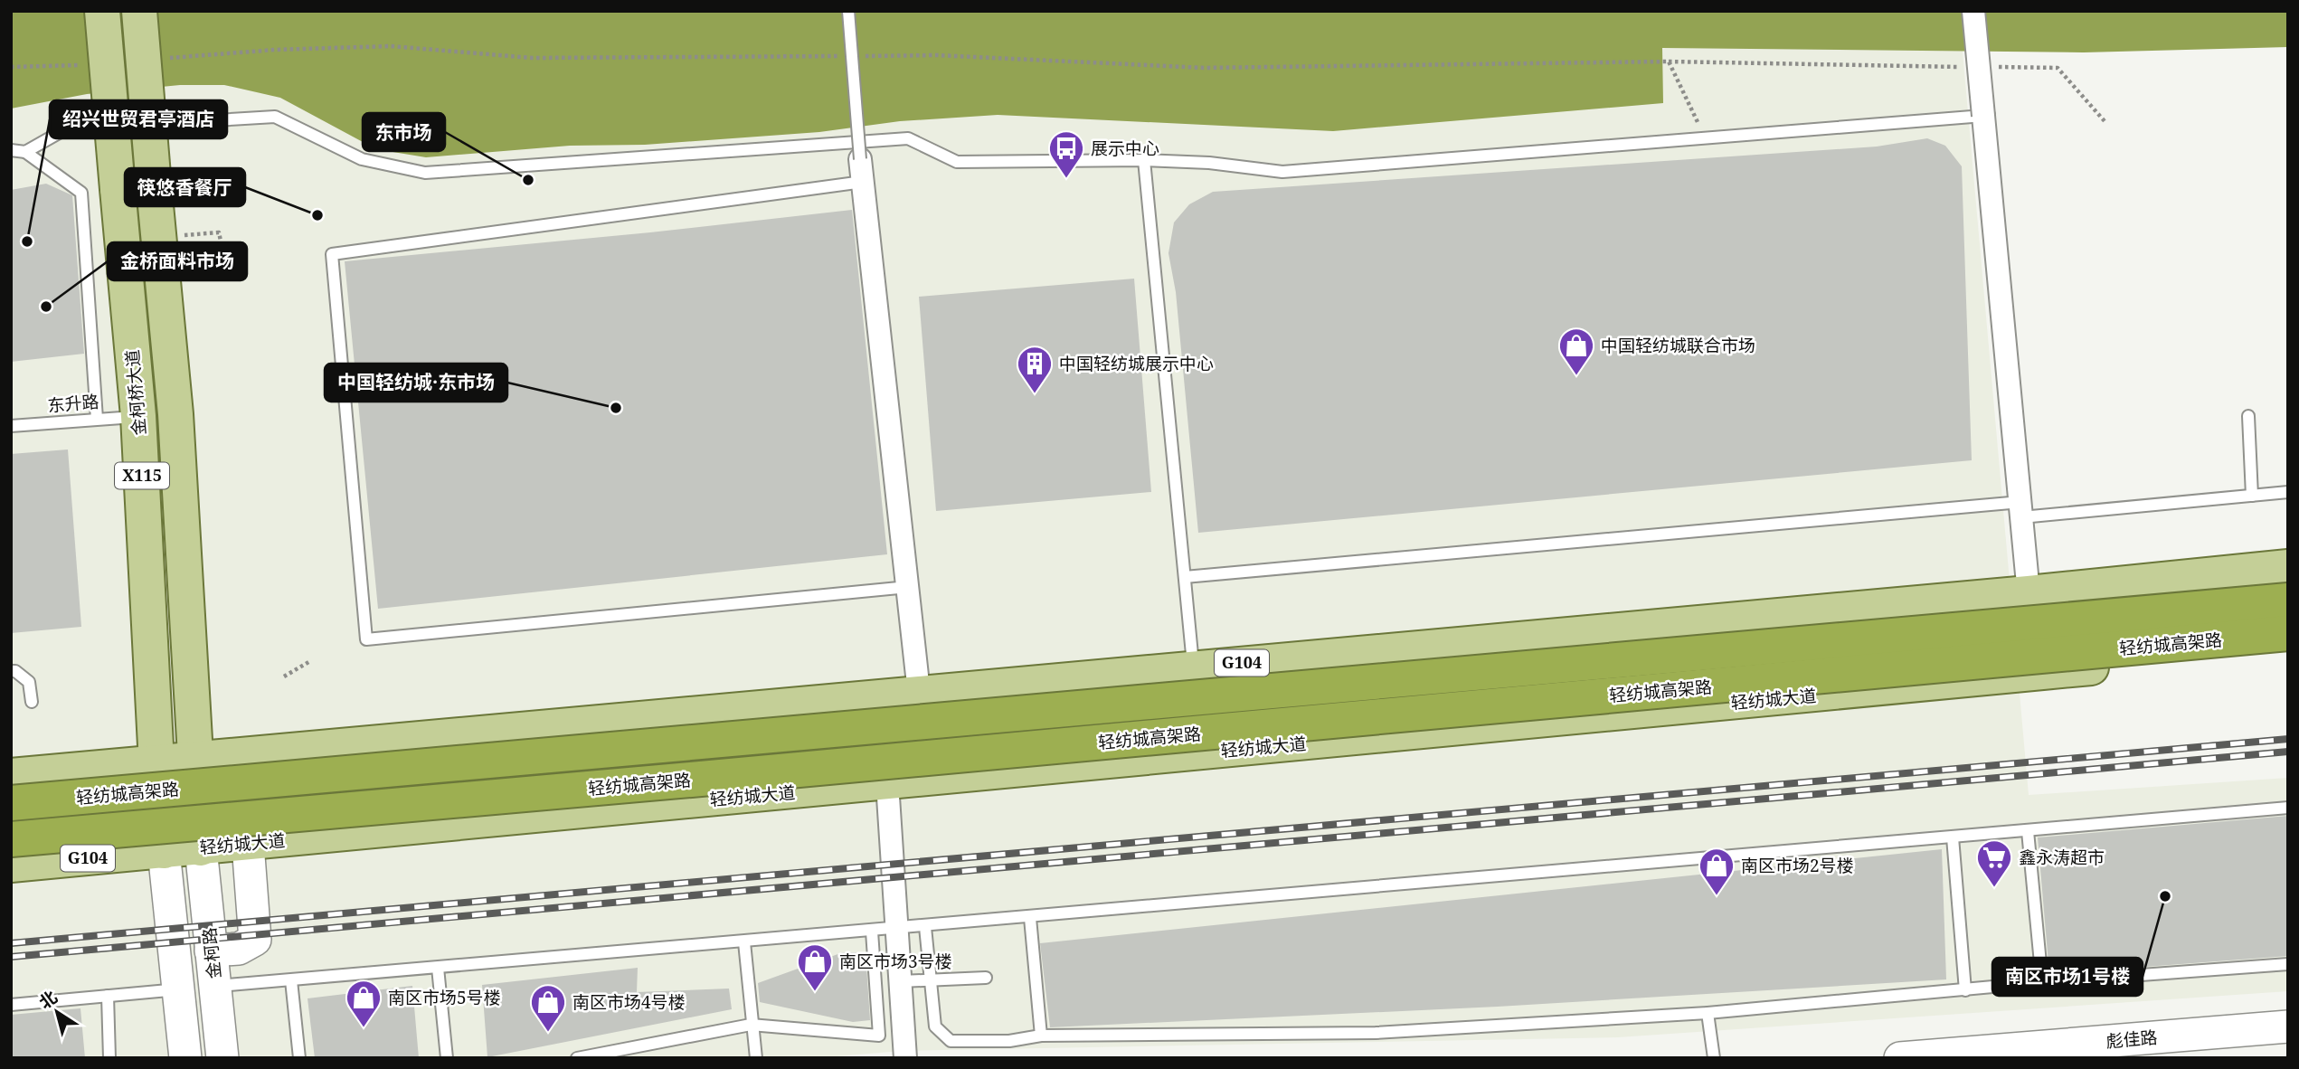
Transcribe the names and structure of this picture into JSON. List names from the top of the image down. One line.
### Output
{"streets":{"highway":["轻纺城高架路"],"main road":["金柯桥大道","X115","G104","轻纺城大道","金柯路","彪佳路"],"lane":["东升路"]},"crossings":[["金柯桥大道","东升路"],["金柯桥大道","G104"],["金柯桥大道","轻纺城大道"],["X115","G104"],["X115","轻纺城大道"],["X115","金柯路"],["轻纺城大道","金柯路"]],"places":{"bus stop":["展示中心"],"other":["东市场","筷悠香餐厅","绍兴世贸君亭酒店","金桥面料市场","中国轻纺城·东市场","南区市场1号楼"],"shop":["中国轻纺城联合市场","南区市场2号楼","南区市场3号楼","南区市场5号楼","南区市场4号楼"],"building":["中国轻纺城展示中心"],"supermarket":["鑫永涛超市"]},"north":"top left"}
